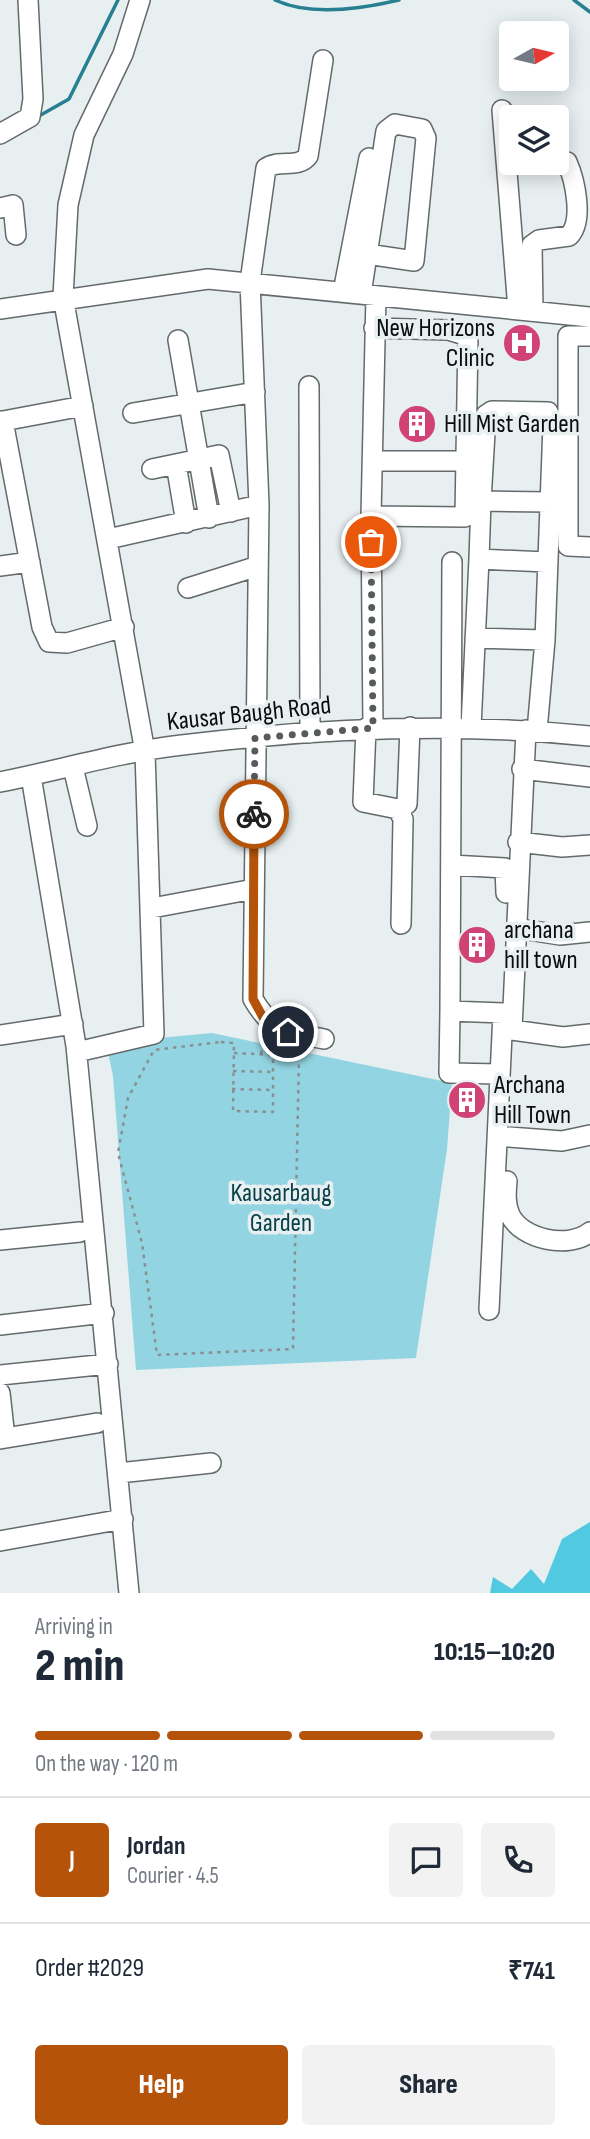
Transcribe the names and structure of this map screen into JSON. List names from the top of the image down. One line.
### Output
{"streets":{"street":["Kausar Baugh Road"]},"parks":["Kausarbaug Garden"],"places":{"hospital":["New Horizons Clinic"],"building":["Hill Mist Garden","archana hill town","Archana Hill Town"]},"north":"right","page":{"heading":["2 min","Arriving in","10:15–10:20"],"panel":["Jordan","Courier · 4.5","Order #2029","₹741"],"bar":"On the way · 120 m","round":"J","buttons":["Help","Share"]}}
